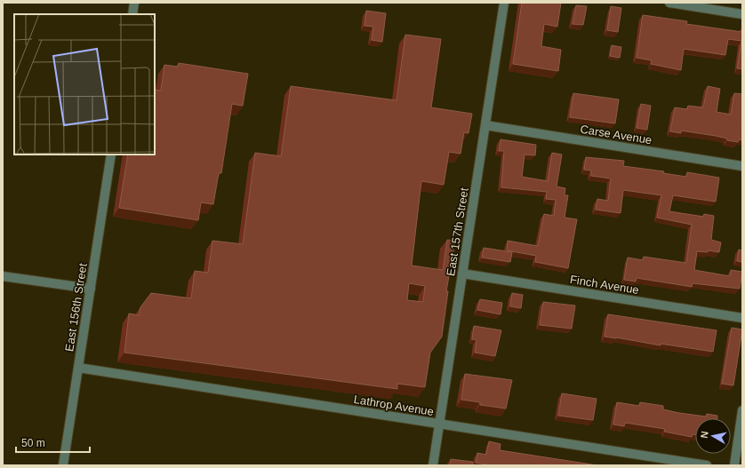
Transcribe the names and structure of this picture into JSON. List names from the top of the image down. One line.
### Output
{"streets":{"street":["Carse Avenue","East 157th Street","Finch Avenue","East 156th Street","Lathrop Avenue"]},"crossings":[["Carse Avenue","East 157th Street"],["East 157th Street","Finch Avenue"],["East 157th Street","Lathrop Avenue"],["East 156th Street","Lathrop Avenue"]],"scale_bar":"50 m","north":"left"}
